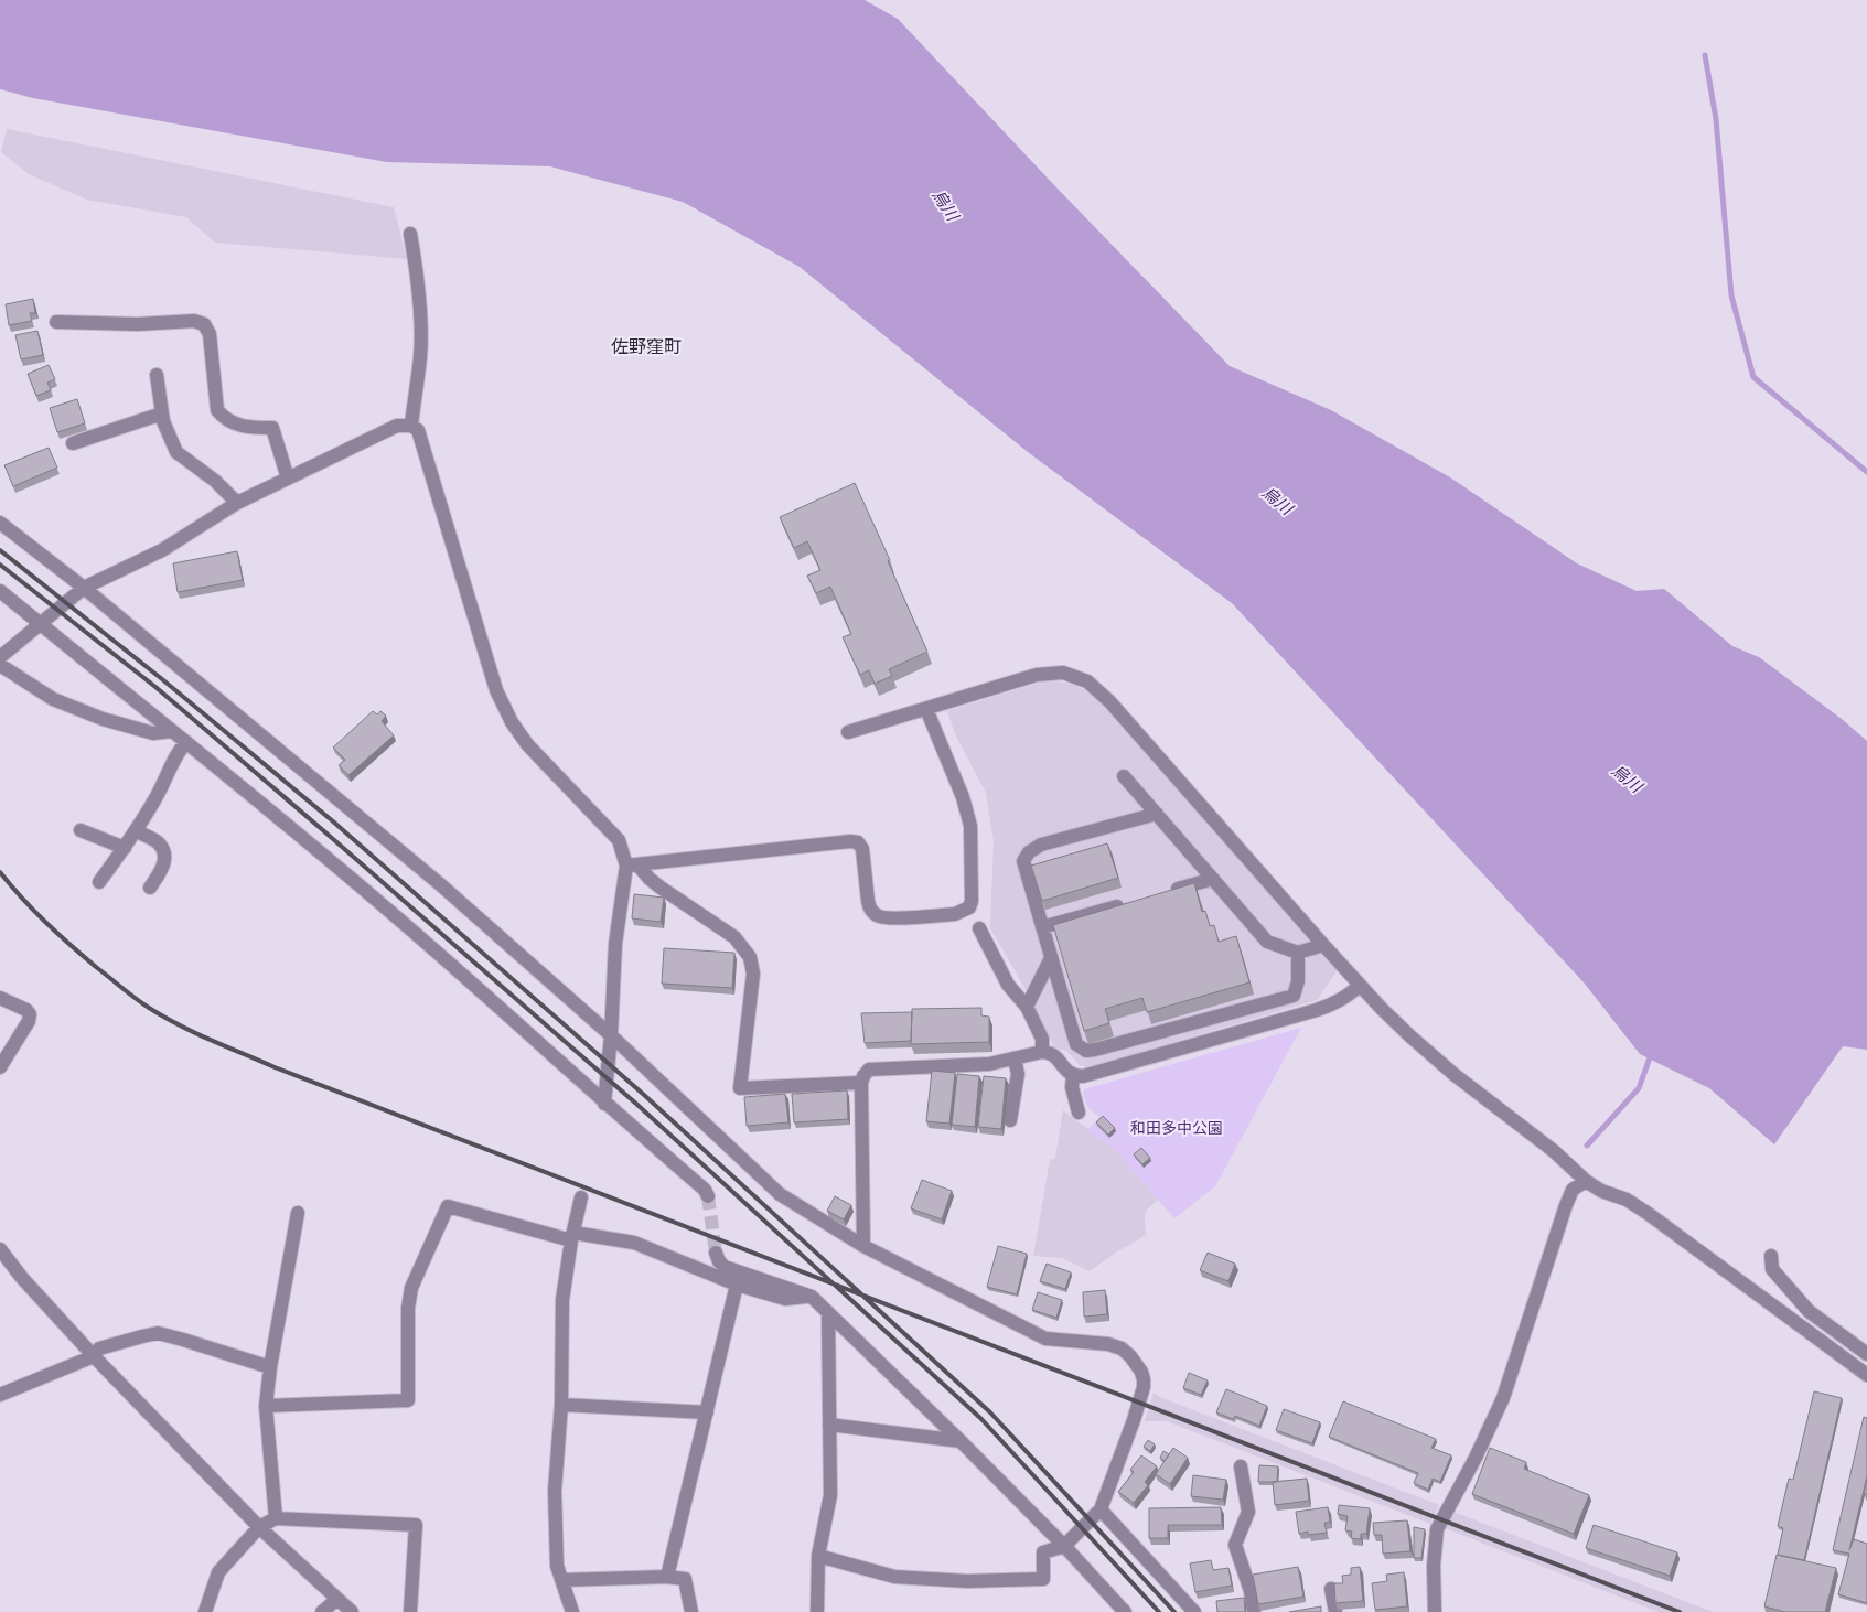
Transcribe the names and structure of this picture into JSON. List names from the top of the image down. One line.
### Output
{"districts":["佐野窪町"],"water":["烏川"],"parks":["和田多中公園"]}
